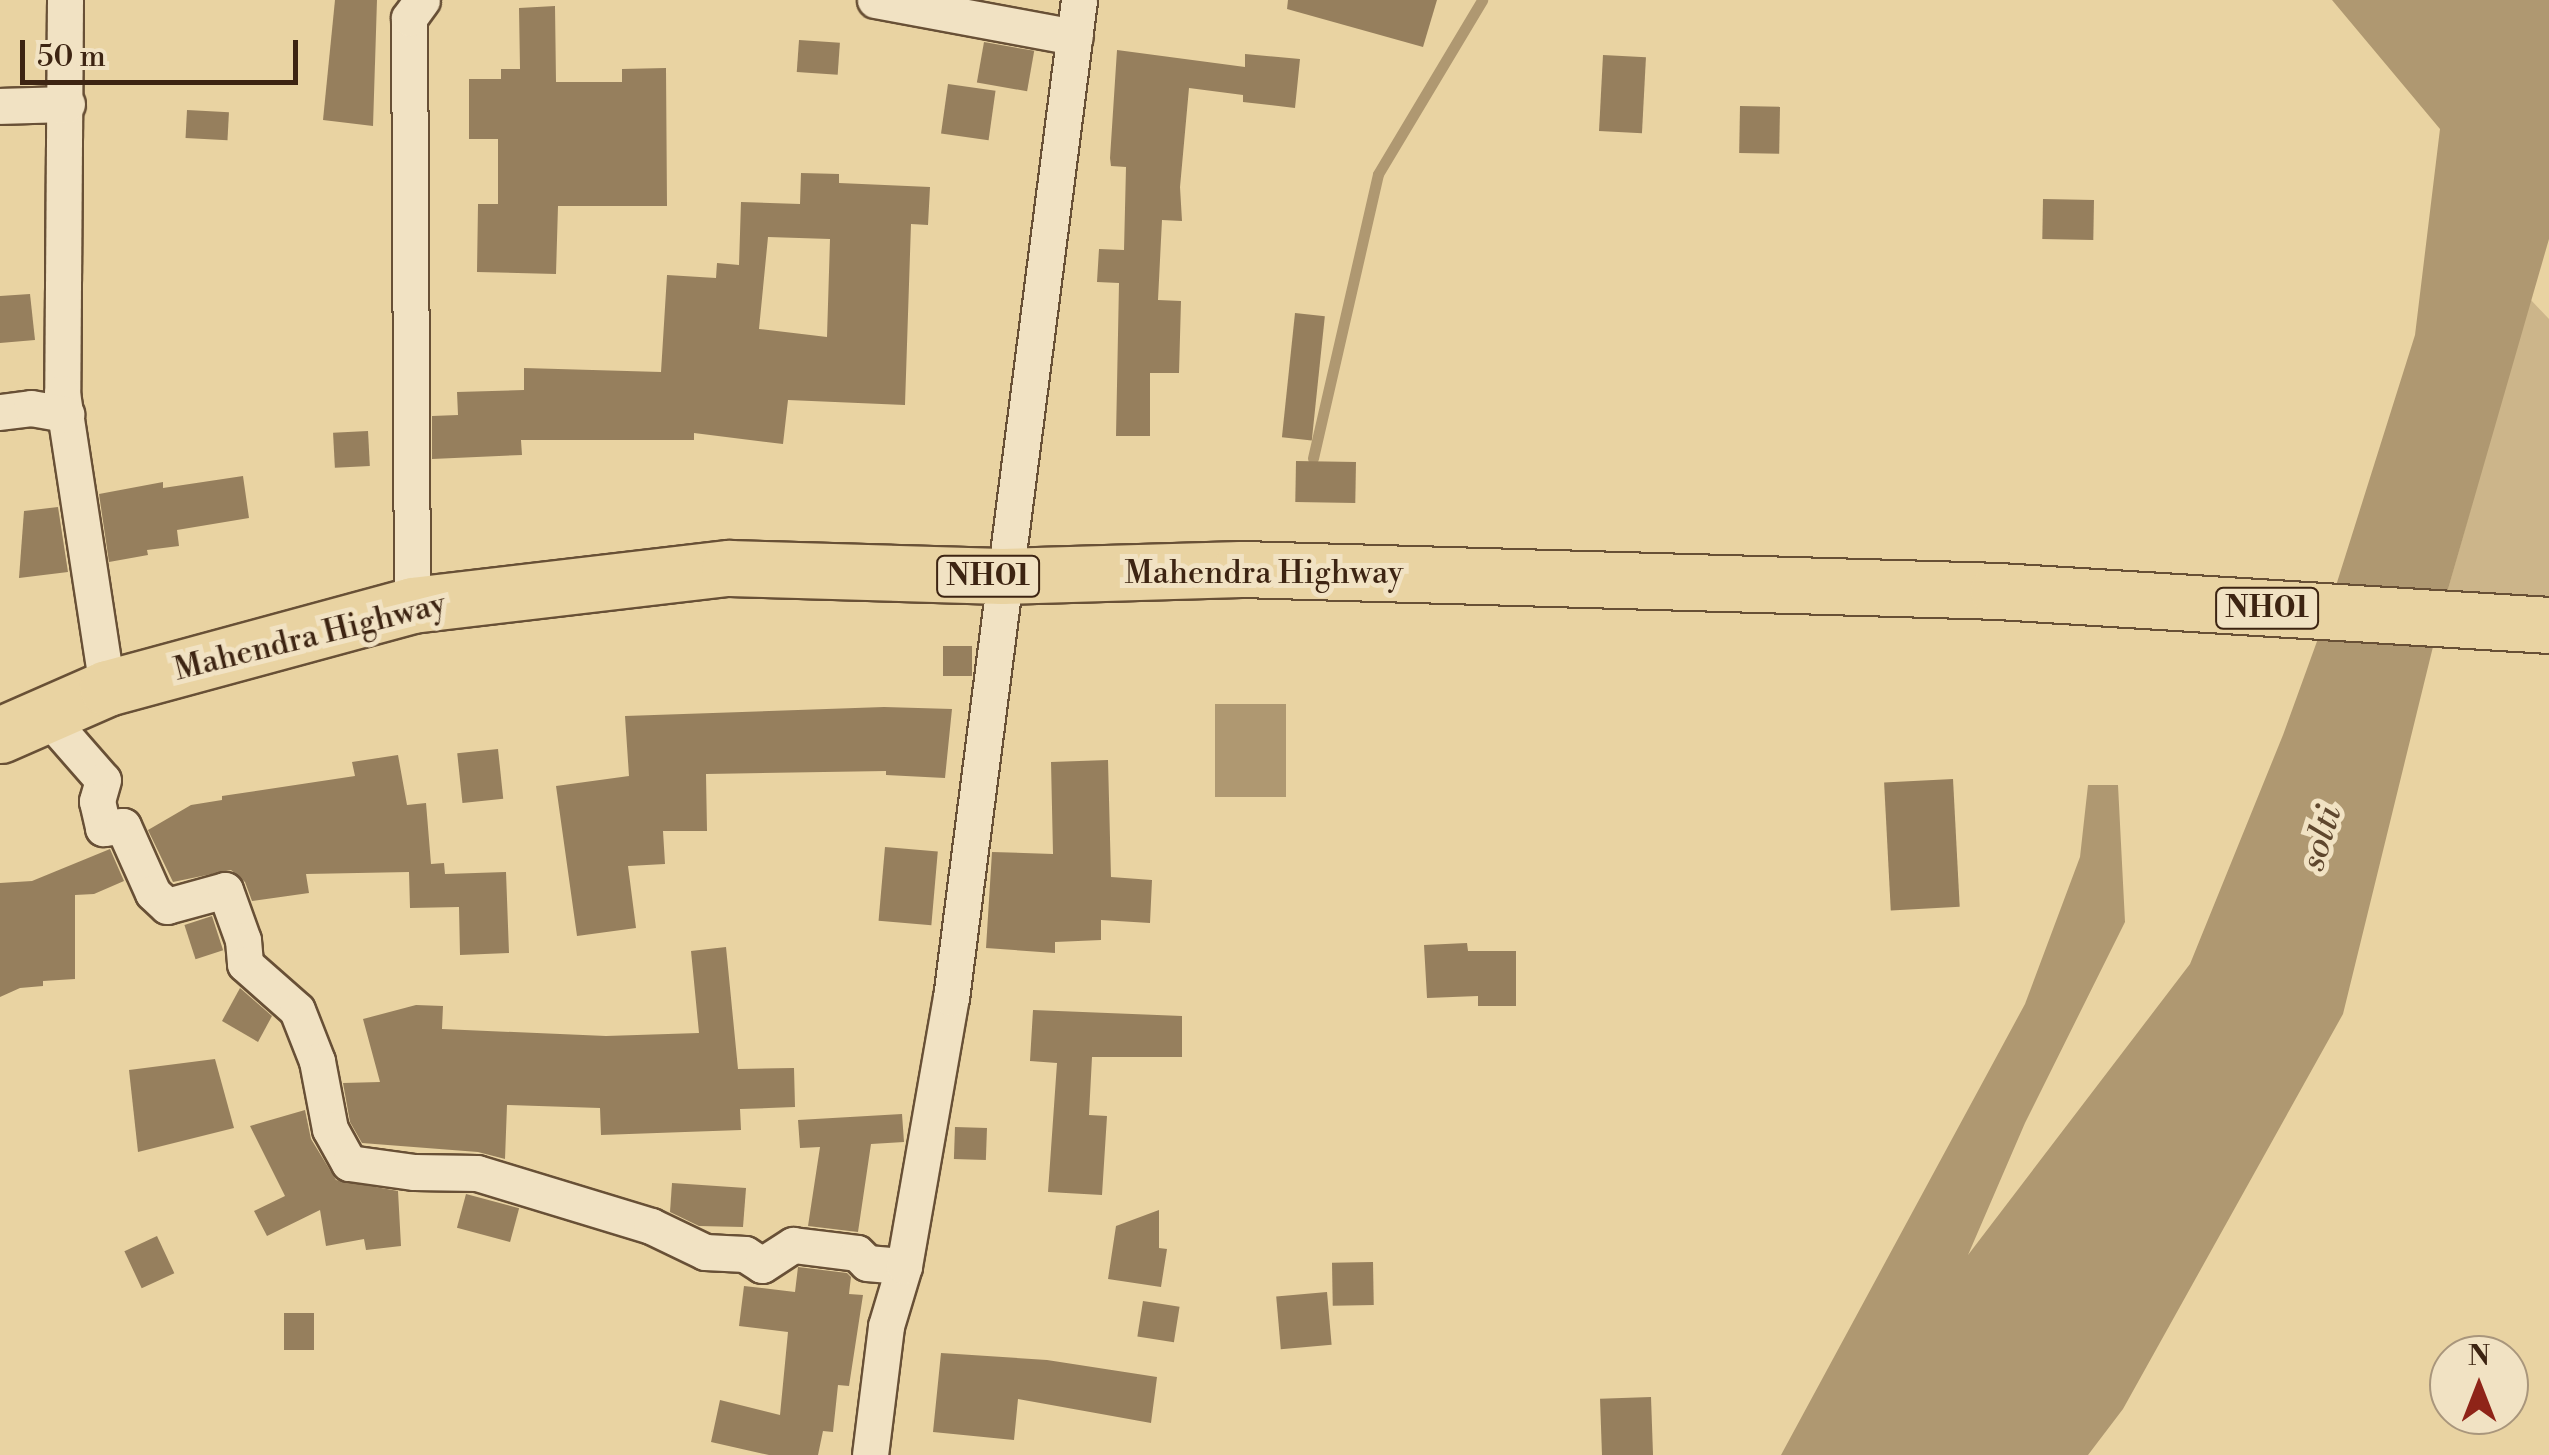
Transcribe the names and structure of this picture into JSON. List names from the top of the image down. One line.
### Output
{"streets":{"highway":["Mahendra Highway","NH01"]},"water":["solti"],"scale_bar":"50 m","north":"top"}
